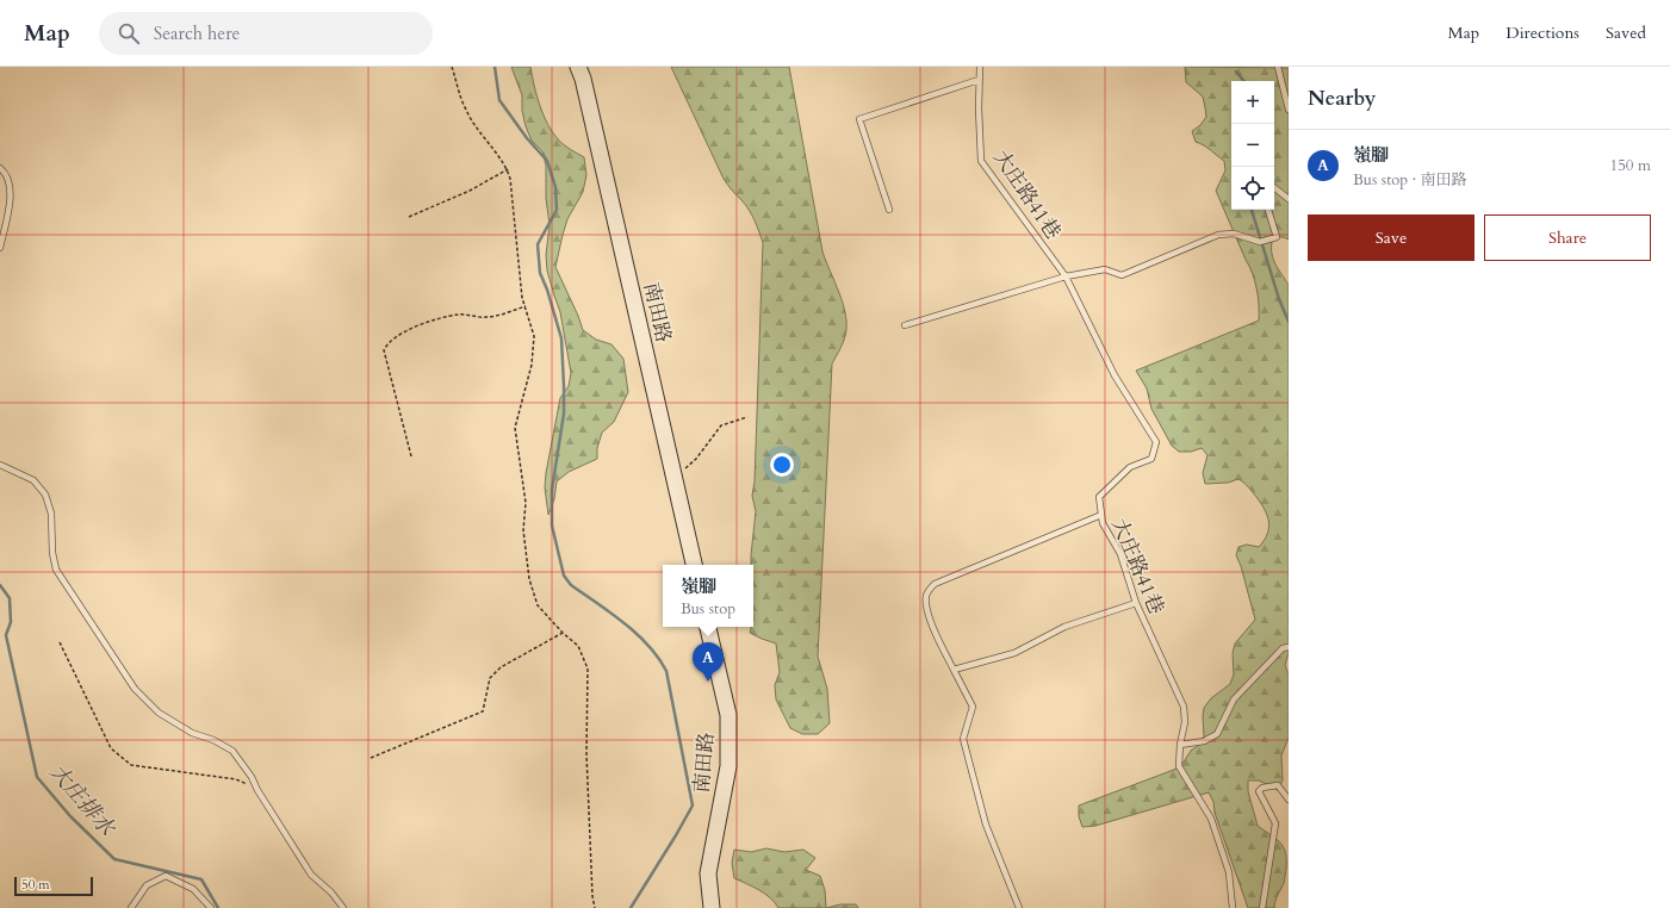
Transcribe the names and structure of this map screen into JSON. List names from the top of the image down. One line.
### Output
{"streets":{"main road":["南田路"],"lane":["大庄路41巷"]},"water":["大庄排水"],"scale_bar":"50 m","page":{"header":"Map","search":"Search here","nav":["Map","Directions","Saved"],"heading":"Nearby","map_buttons":["+","−"],"list":[{"mark":"A","name":"嶺腳","note":"Bus stop · 南田路","value":"150 m"}],"buttons":["Save","Share"],"popup":["嶺腳","Bus stop"],"pins":"A","scale":"50 m"}}
